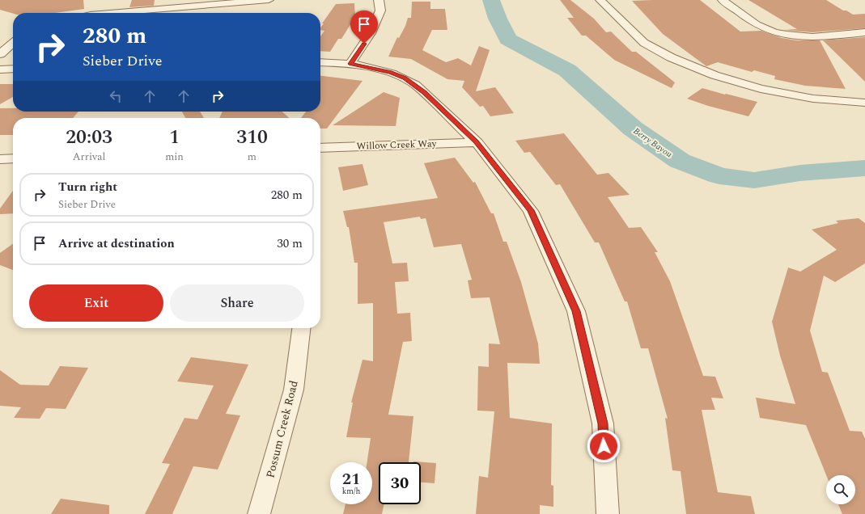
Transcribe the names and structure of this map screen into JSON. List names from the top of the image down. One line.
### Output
{"streets":{"street":["Willow Creek Way","Possum Creek Road"]},"water":["Berry Bayou"],"page":{"turn":["280 m","Sieber Drive"],"eta":["20:03","Arrival","1","min","310","m"],"list":[{"name":"Turn right","note":"Sieber Drive","value":"280 m"},{"name":"Arrive at destination","value":"30 m"}],"buttons":["Exit","Share"],"speed":"21 km/h","limit":"30"}}
